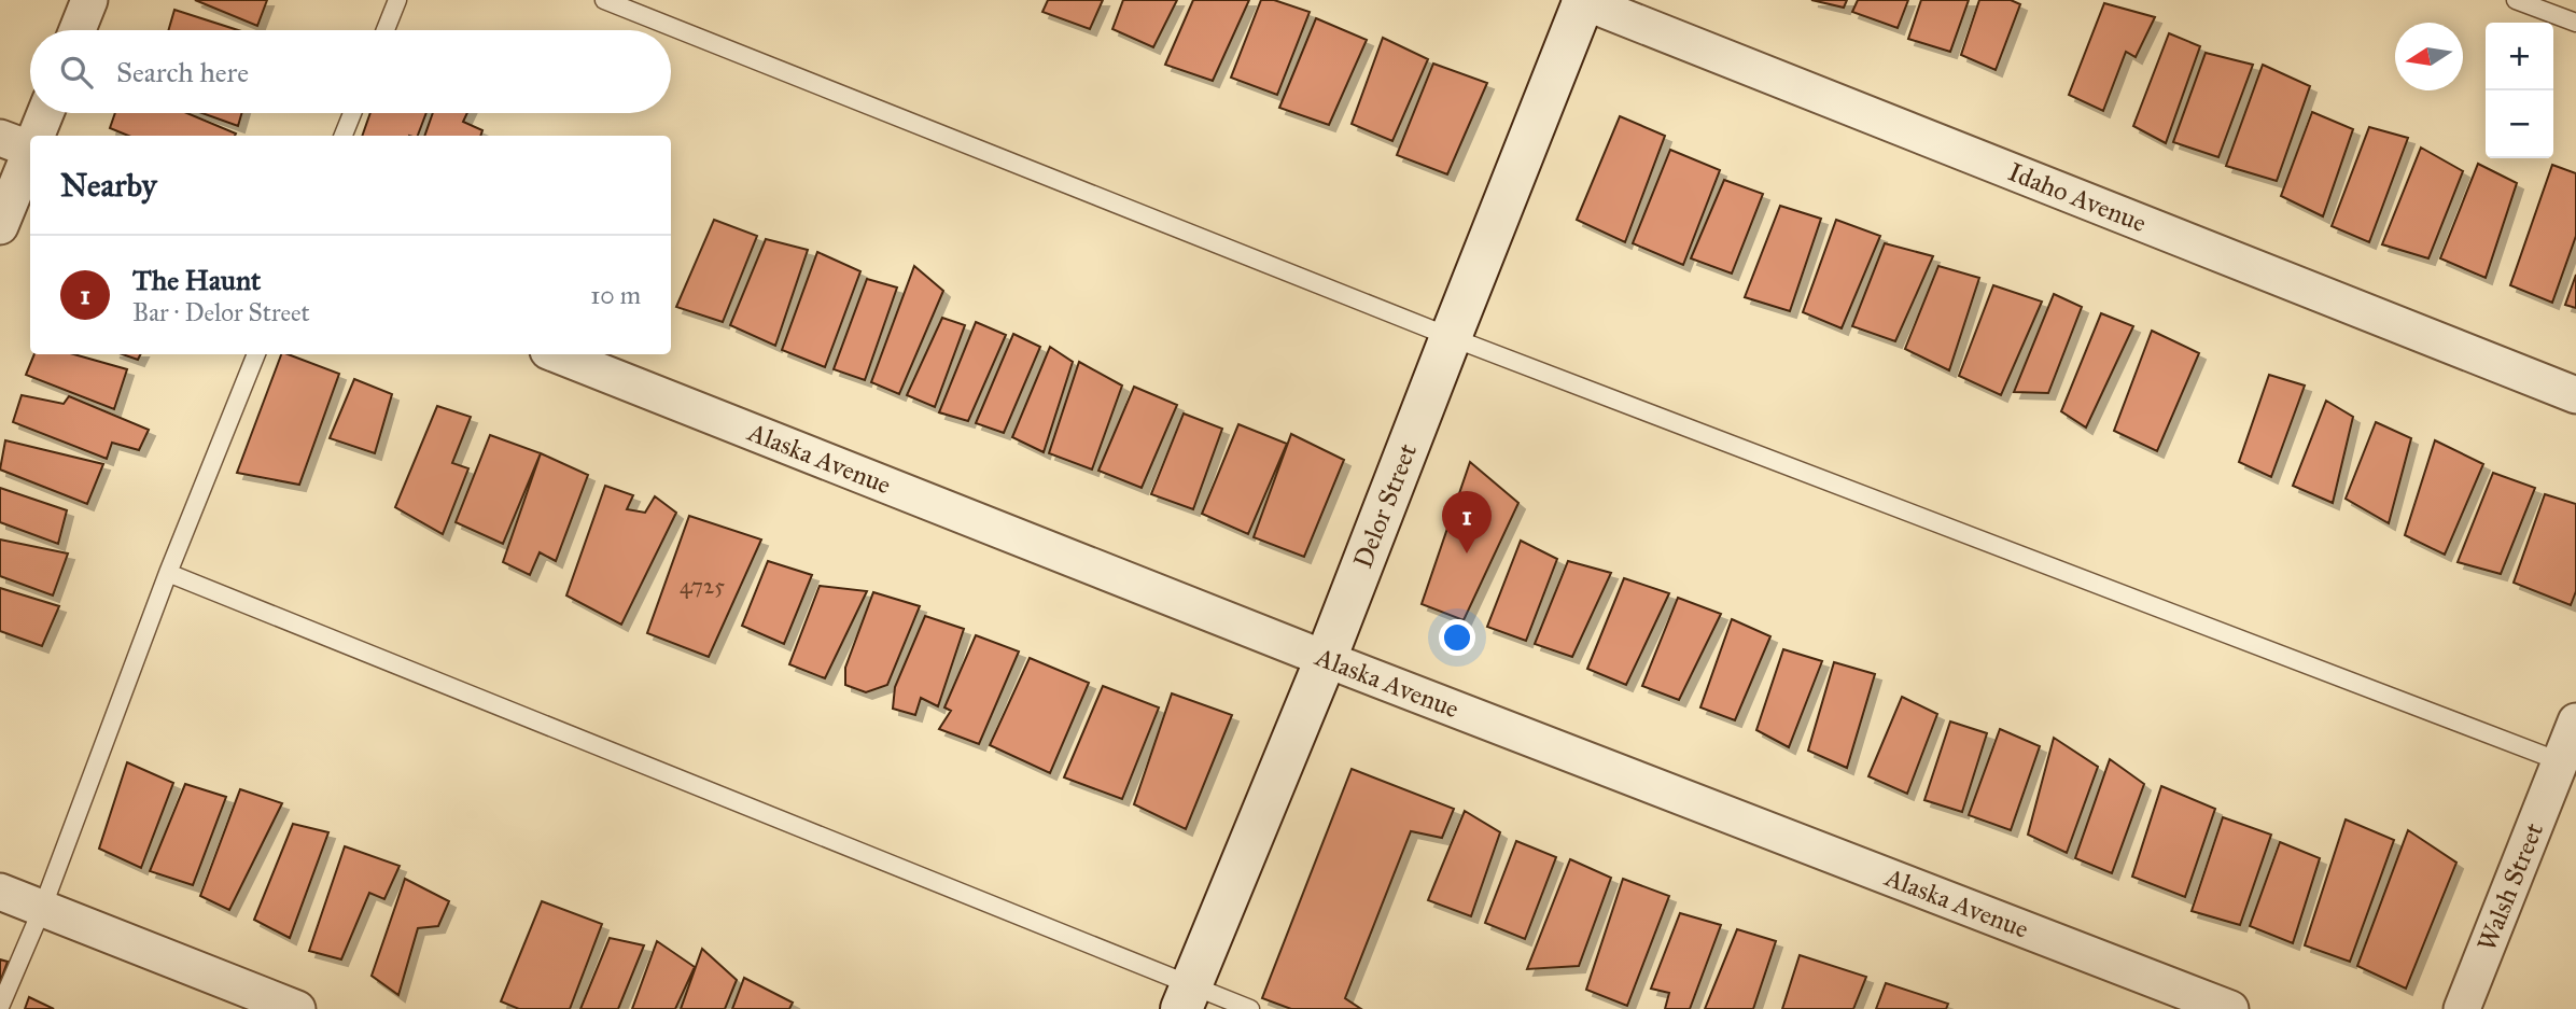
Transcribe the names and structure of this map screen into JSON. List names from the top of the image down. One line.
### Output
{"streets":{"street":["Idaho Avenue","Alaska Avenue","Delor Street","Walsh Street"]},"crossings":[["Idaho Avenue","Delor Street"],["Alaska Avenue","Delor Street"]],"house_numbers":["4725"],"north":"left","page":{"map_buttons":["+","−"],"search":"Search here","heading":"Nearby","list":[{"mark":"1","name":"The Haunt","note":"Bar · Delor Street","value":"10 m"}],"pins":"1"}}
